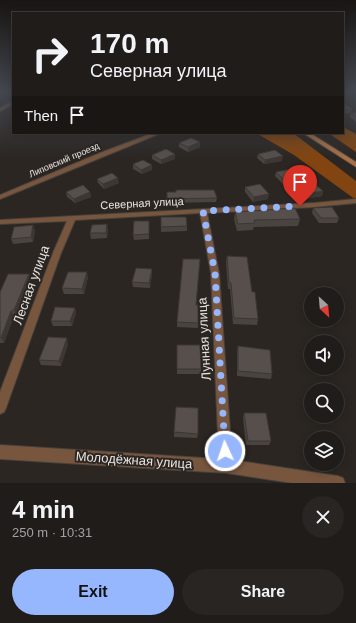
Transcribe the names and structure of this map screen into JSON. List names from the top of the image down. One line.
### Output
{"streets":{"street":["Липовский проезд","Северная улица","Лесная улица","Лунная улица","Молодёжная улица"]},"crossings":[["Северная улица","Лесная улица"],["Северная улица","Лунная улица"],["Лунная улица","Молодёжная улица"]],"north":"bottom right","page":{"turn":["170 m","Северная улица"],"then":"Then","heading":["4 min","250 m · 10:31"],"buttons":["Exit","Share"]}}
